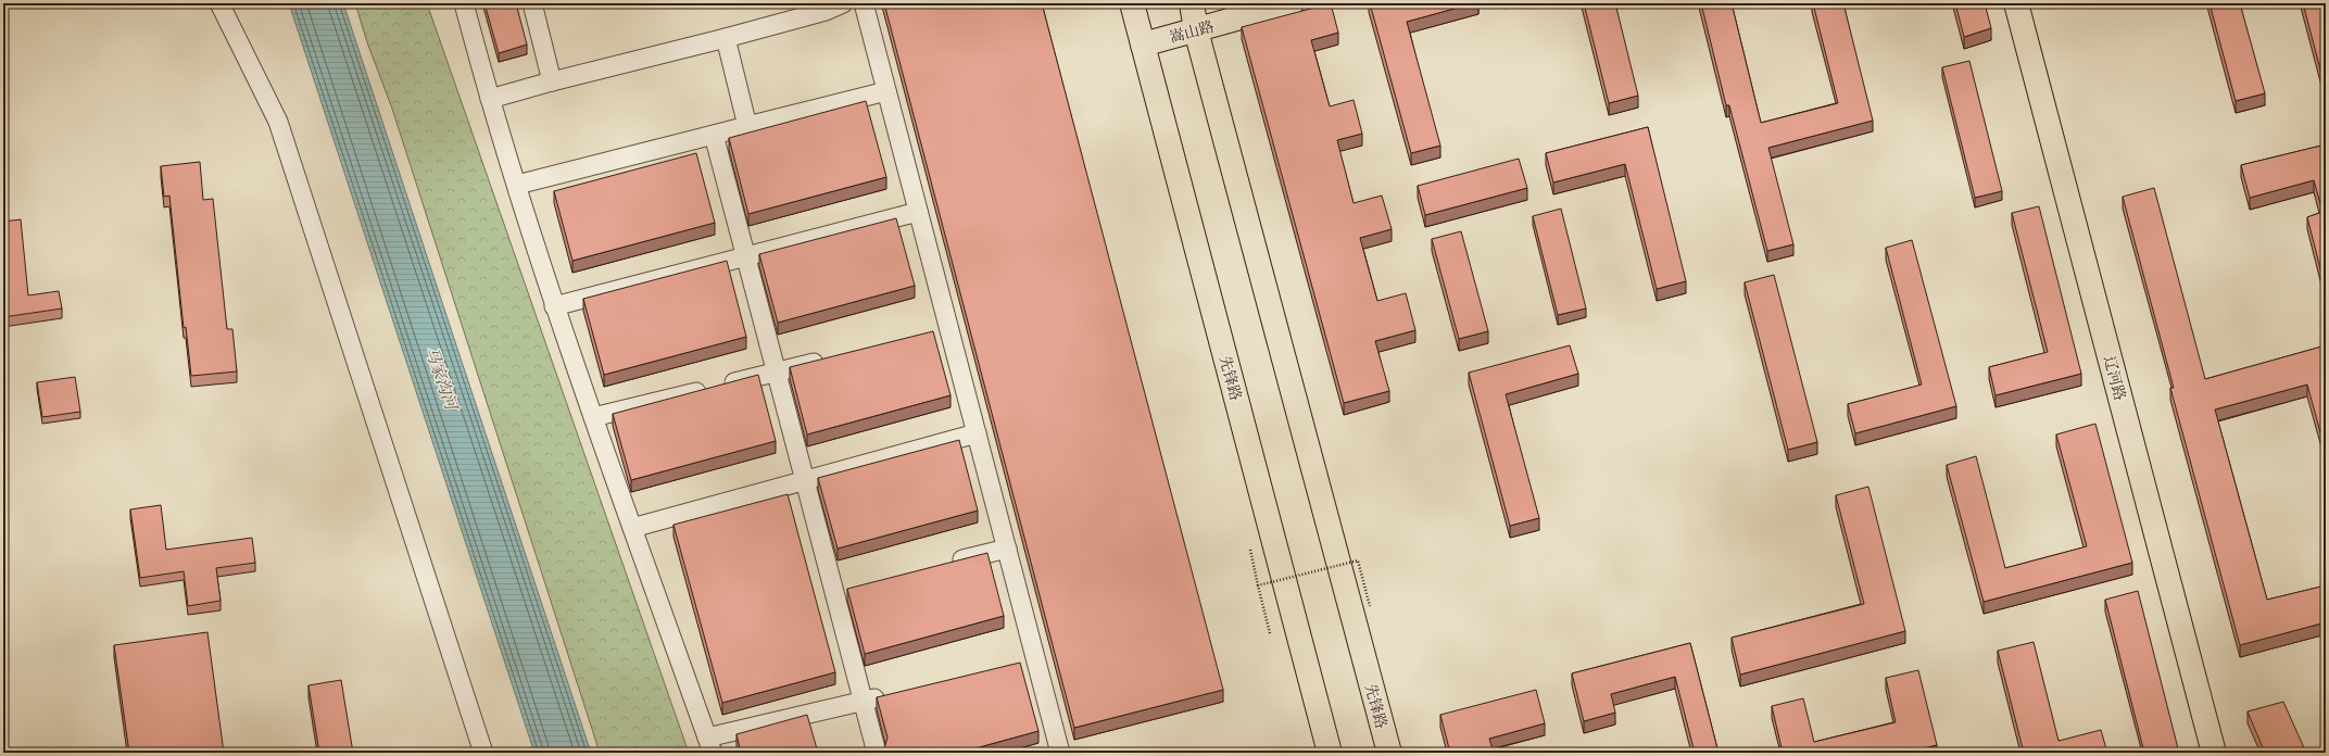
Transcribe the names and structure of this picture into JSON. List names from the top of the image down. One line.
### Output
{"streets":{"main road":["嵩山路","先锋路","辽河路"]},"crossings":[["嵩山路","先锋路"]],"water":["马家沟河"]}
